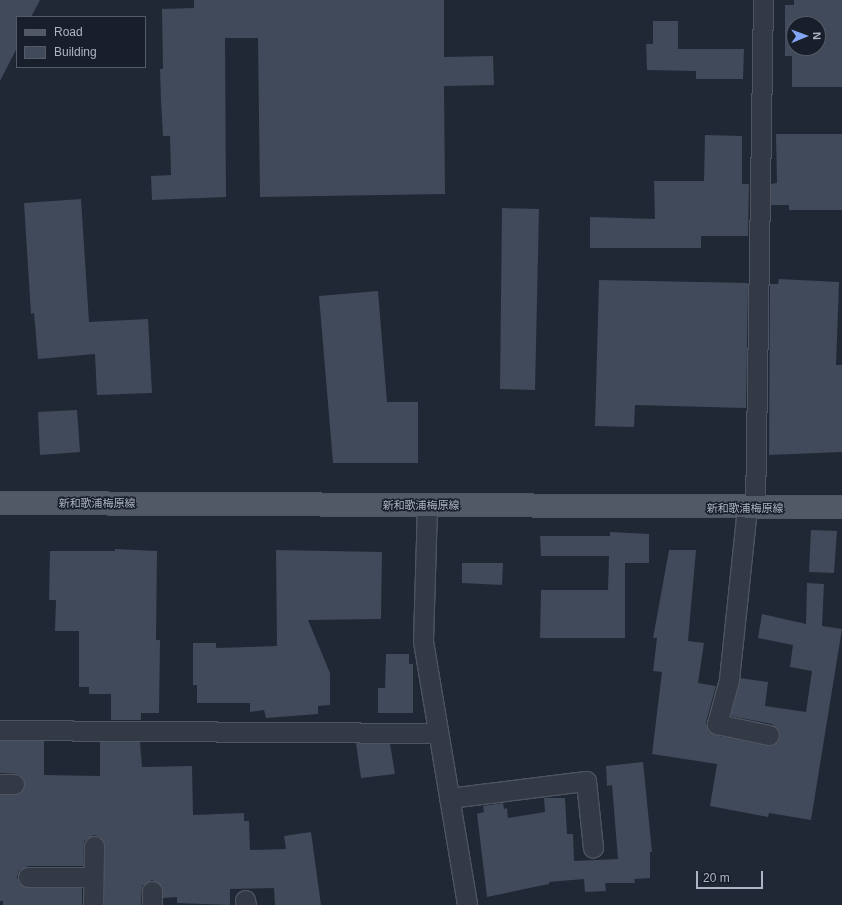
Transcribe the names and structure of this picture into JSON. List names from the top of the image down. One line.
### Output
{"streets":{"main road":["新和歌浦梅原線"]},"legend":["Road","Building"],"scale_bar":"20 m","north":"right"}
